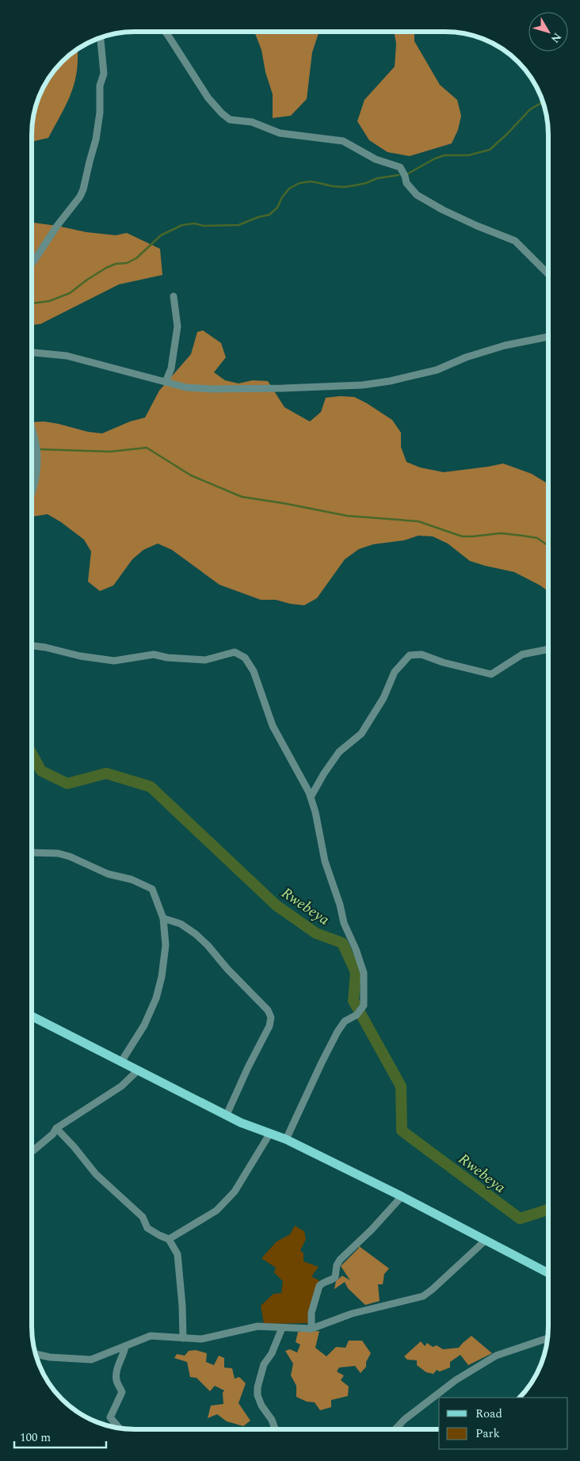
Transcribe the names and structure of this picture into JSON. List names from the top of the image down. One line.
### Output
{"water":["Rwebeya"],"legend":["Road","Park"],"scale_bar":"100 m","north":"bottom right"}
